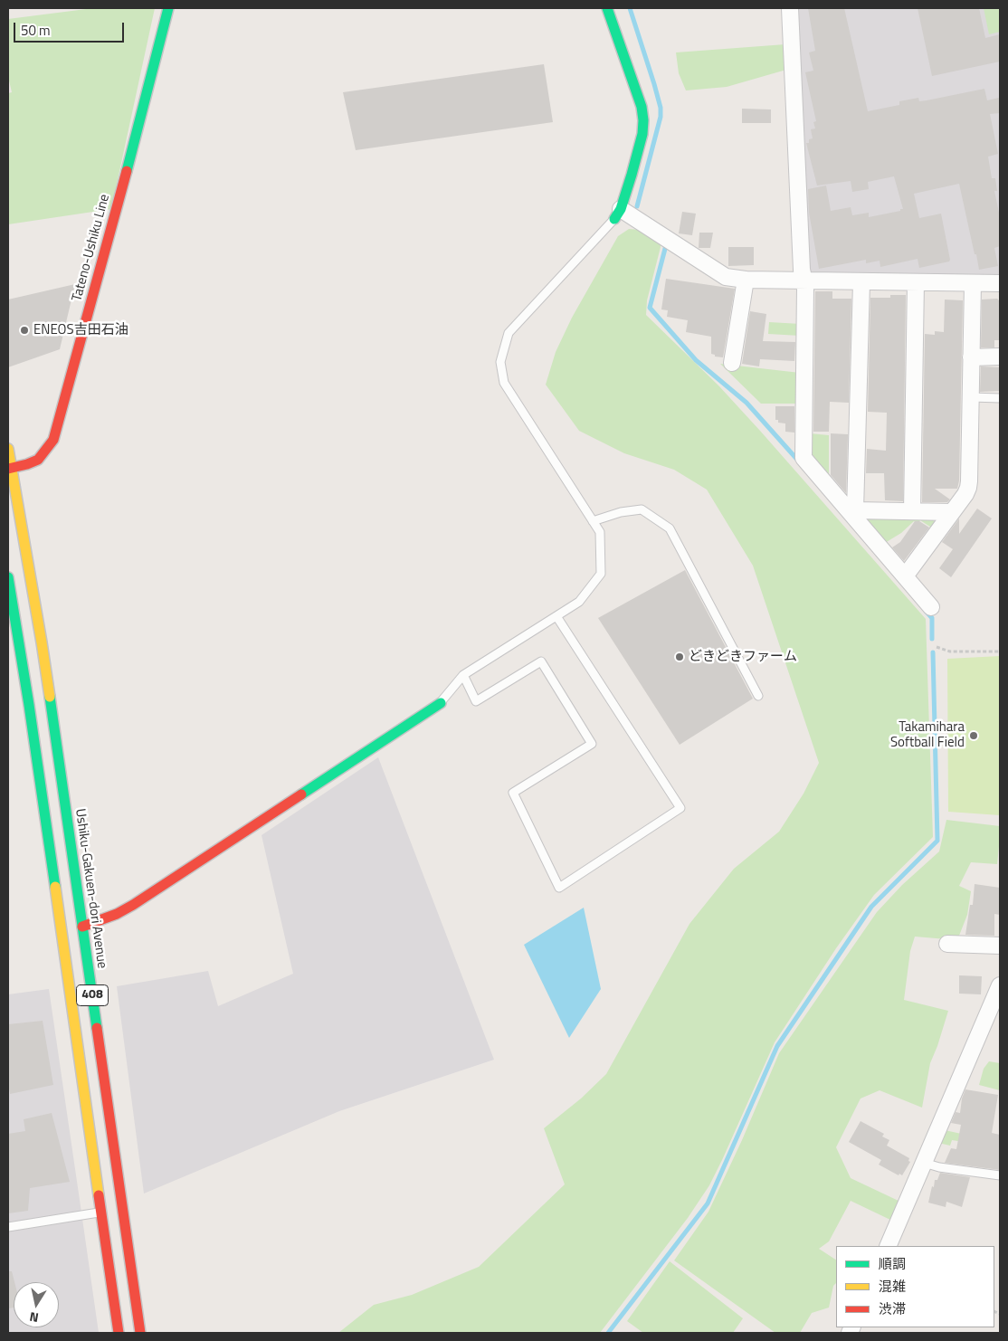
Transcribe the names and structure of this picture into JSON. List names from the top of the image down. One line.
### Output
{"streets":{"main road":["Tateno-Ushiku Line","Ushiku-Gakuen-dori Avenue","408"]},"crossings":[["Tateno-Ushiku Line","Ushiku-Gakuen-dori Avenue"]],"places":["ENEOS吉田石油","どきどきファーム","Takamihara Softball Field"],"legend":["順調","混雑","渋滞"],"scale_bar":"50 m","north":"bottom"}
